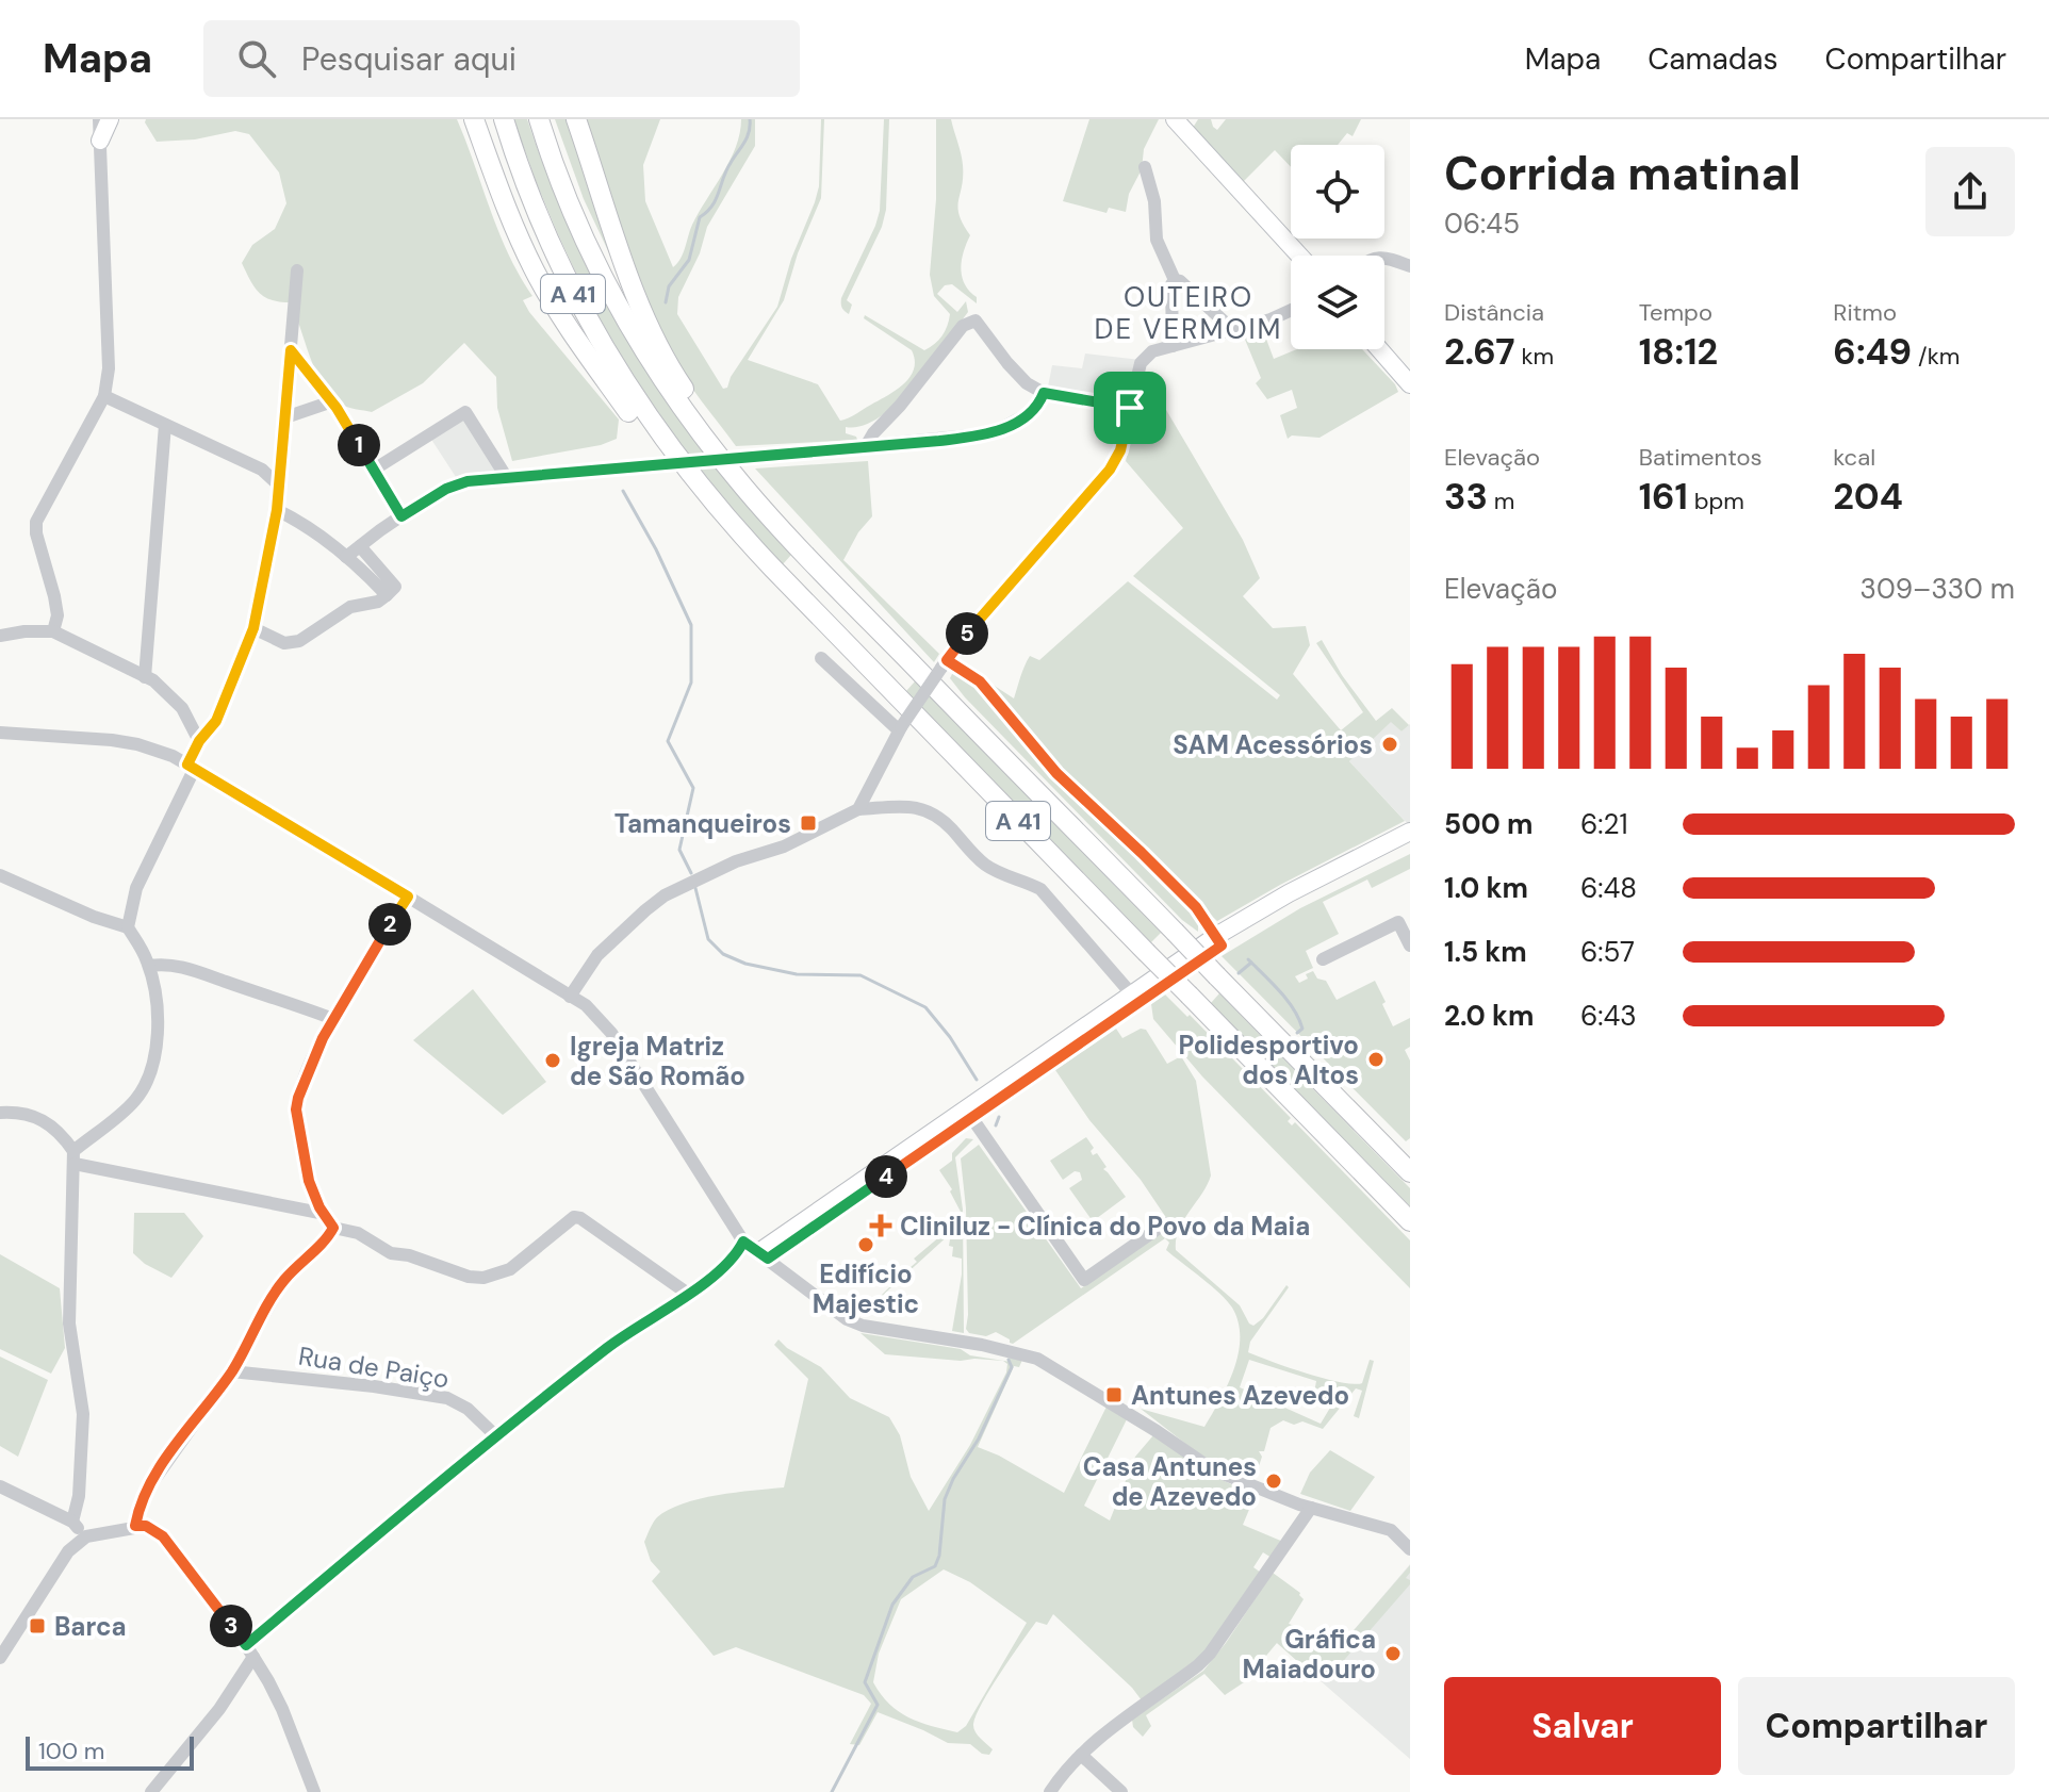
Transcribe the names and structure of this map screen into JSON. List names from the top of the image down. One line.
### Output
{"streets":{"highway":["A 41"],"street":["Rua de Paiço"]},"districts":["OUTEIRO DE VERMOIM"],"places":{"other":["SAM Acessórios","Polidesportivo dos Altos","Igreja Matriz de São Romão","Edifício Majestic","Casa Antunes de Azevedo","Gráfica Maiadouro"],"transit":["Tamanqueiros","Antunes Azevedo","Barca"],"health":["Cliniluz - Clínica do Povo da Maia"]},"scale_bar":"100 m","page":{"header":"Mapa","search":"Pesquisar aqui","nav":["Mapa","Camadas","Compartilhar"],"heading":["Corrida matinal","06:45"],"stats":[["Distância","2.67 km"],["Tempo","18:12"],["Ritmo","6:49 /km"],["Elevação","33 m"],["Batimentos","161 bpm"],["kcal","204"]],"pins":["1","5","2","4","3"],"chart":["Elevação","309–330 m"],"list":[{"name":"500 m","note":"6:21"},{"name":"1.0 km","note":"6:48"},{"name":"1.5 km","note":"6:57"},{"name":"2.0 km","note":"6:43"}],"buttons":["Salvar","Compartilhar"],"scale":"100 m"}}
